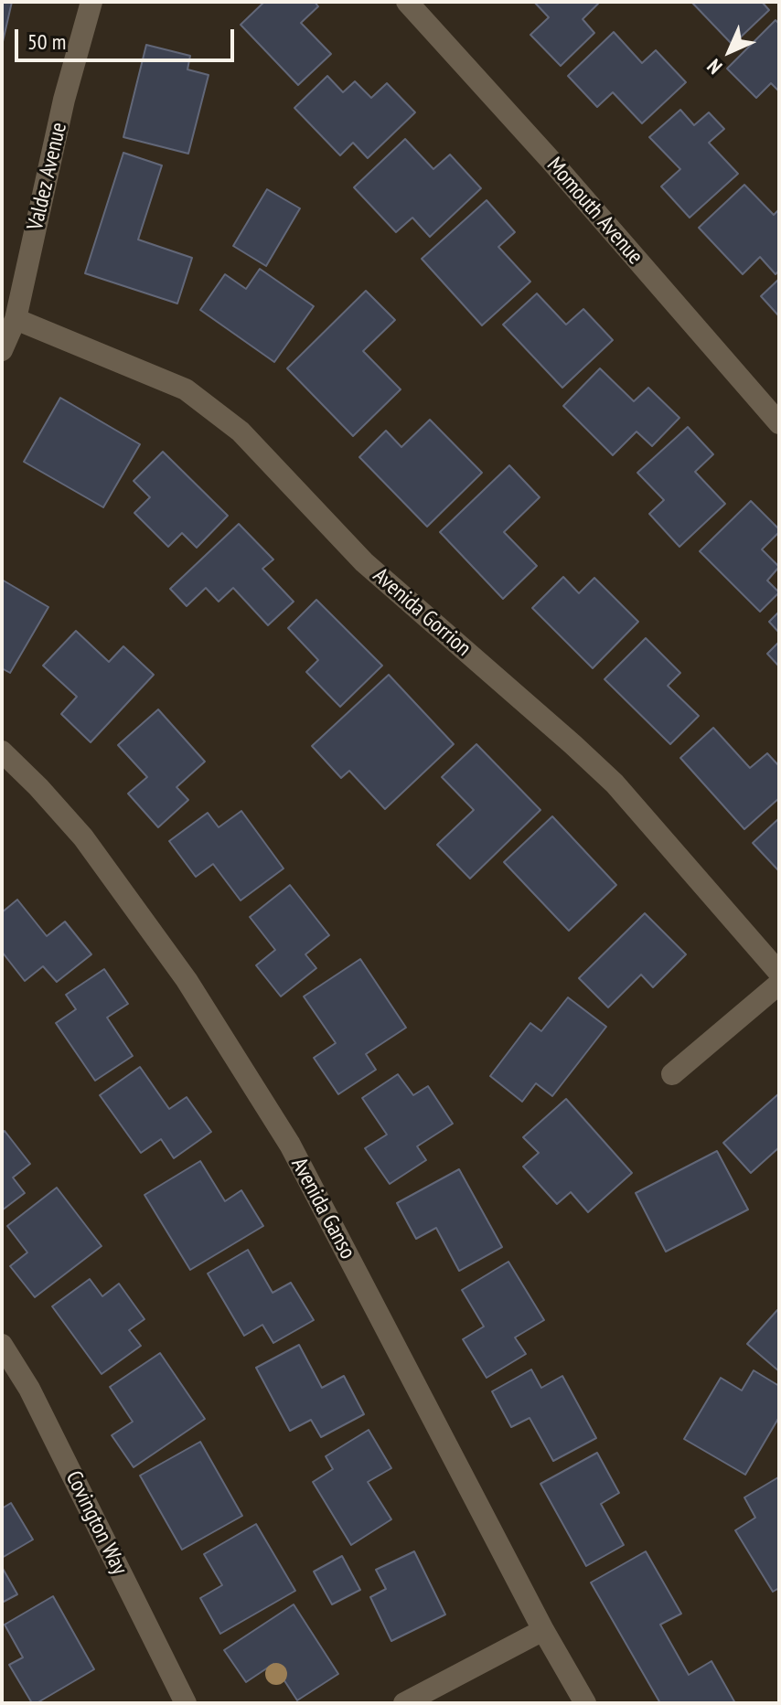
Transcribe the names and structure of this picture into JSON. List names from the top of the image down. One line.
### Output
{"streets":{"street":["Valdez Avenue","Momouth Avenue","Avenida Gorrion","Avenida Ganso","Covington Way"]},"crossings":[["Valdez Avenue","Avenida Gorrion"]],"scale_bar":"50 m","north":"bottom left"}
